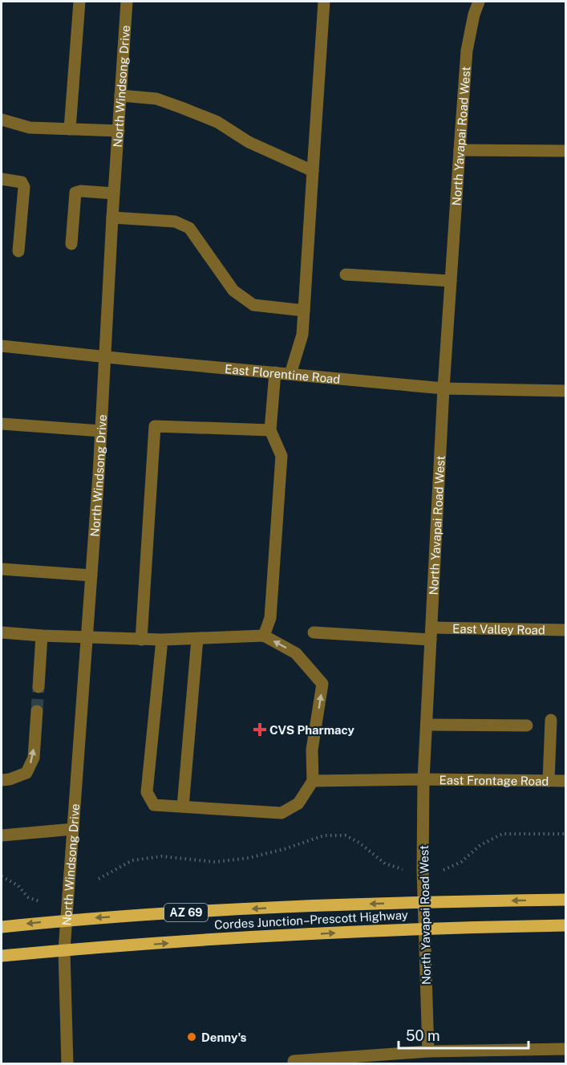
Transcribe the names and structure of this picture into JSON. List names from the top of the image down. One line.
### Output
{"streets":{"main road":["AZ 69","Cordes Junction–Prescott Highway"],"street":["North Windsong Drive","North Yavapai Road West","East Florentine Road","East Valley Road","East Frontage Road"]},"crossings":[["North Windsong Drive","East Florentine Road"],["North Windsong Drive","Cordes Junction–Prescott Highway"],["North Yavapai Road West","East Florentine Road"],["North Yavapai Road West","East Valley Road"],["North Yavapai Road West","East Frontage Road"],["North Yavapai Road West","Cordes Junction–Prescott Highway"]],"places":{"health":["CVS Pharmacy"],"other":["Denny's"]},"scale_bar":"50 m"}
